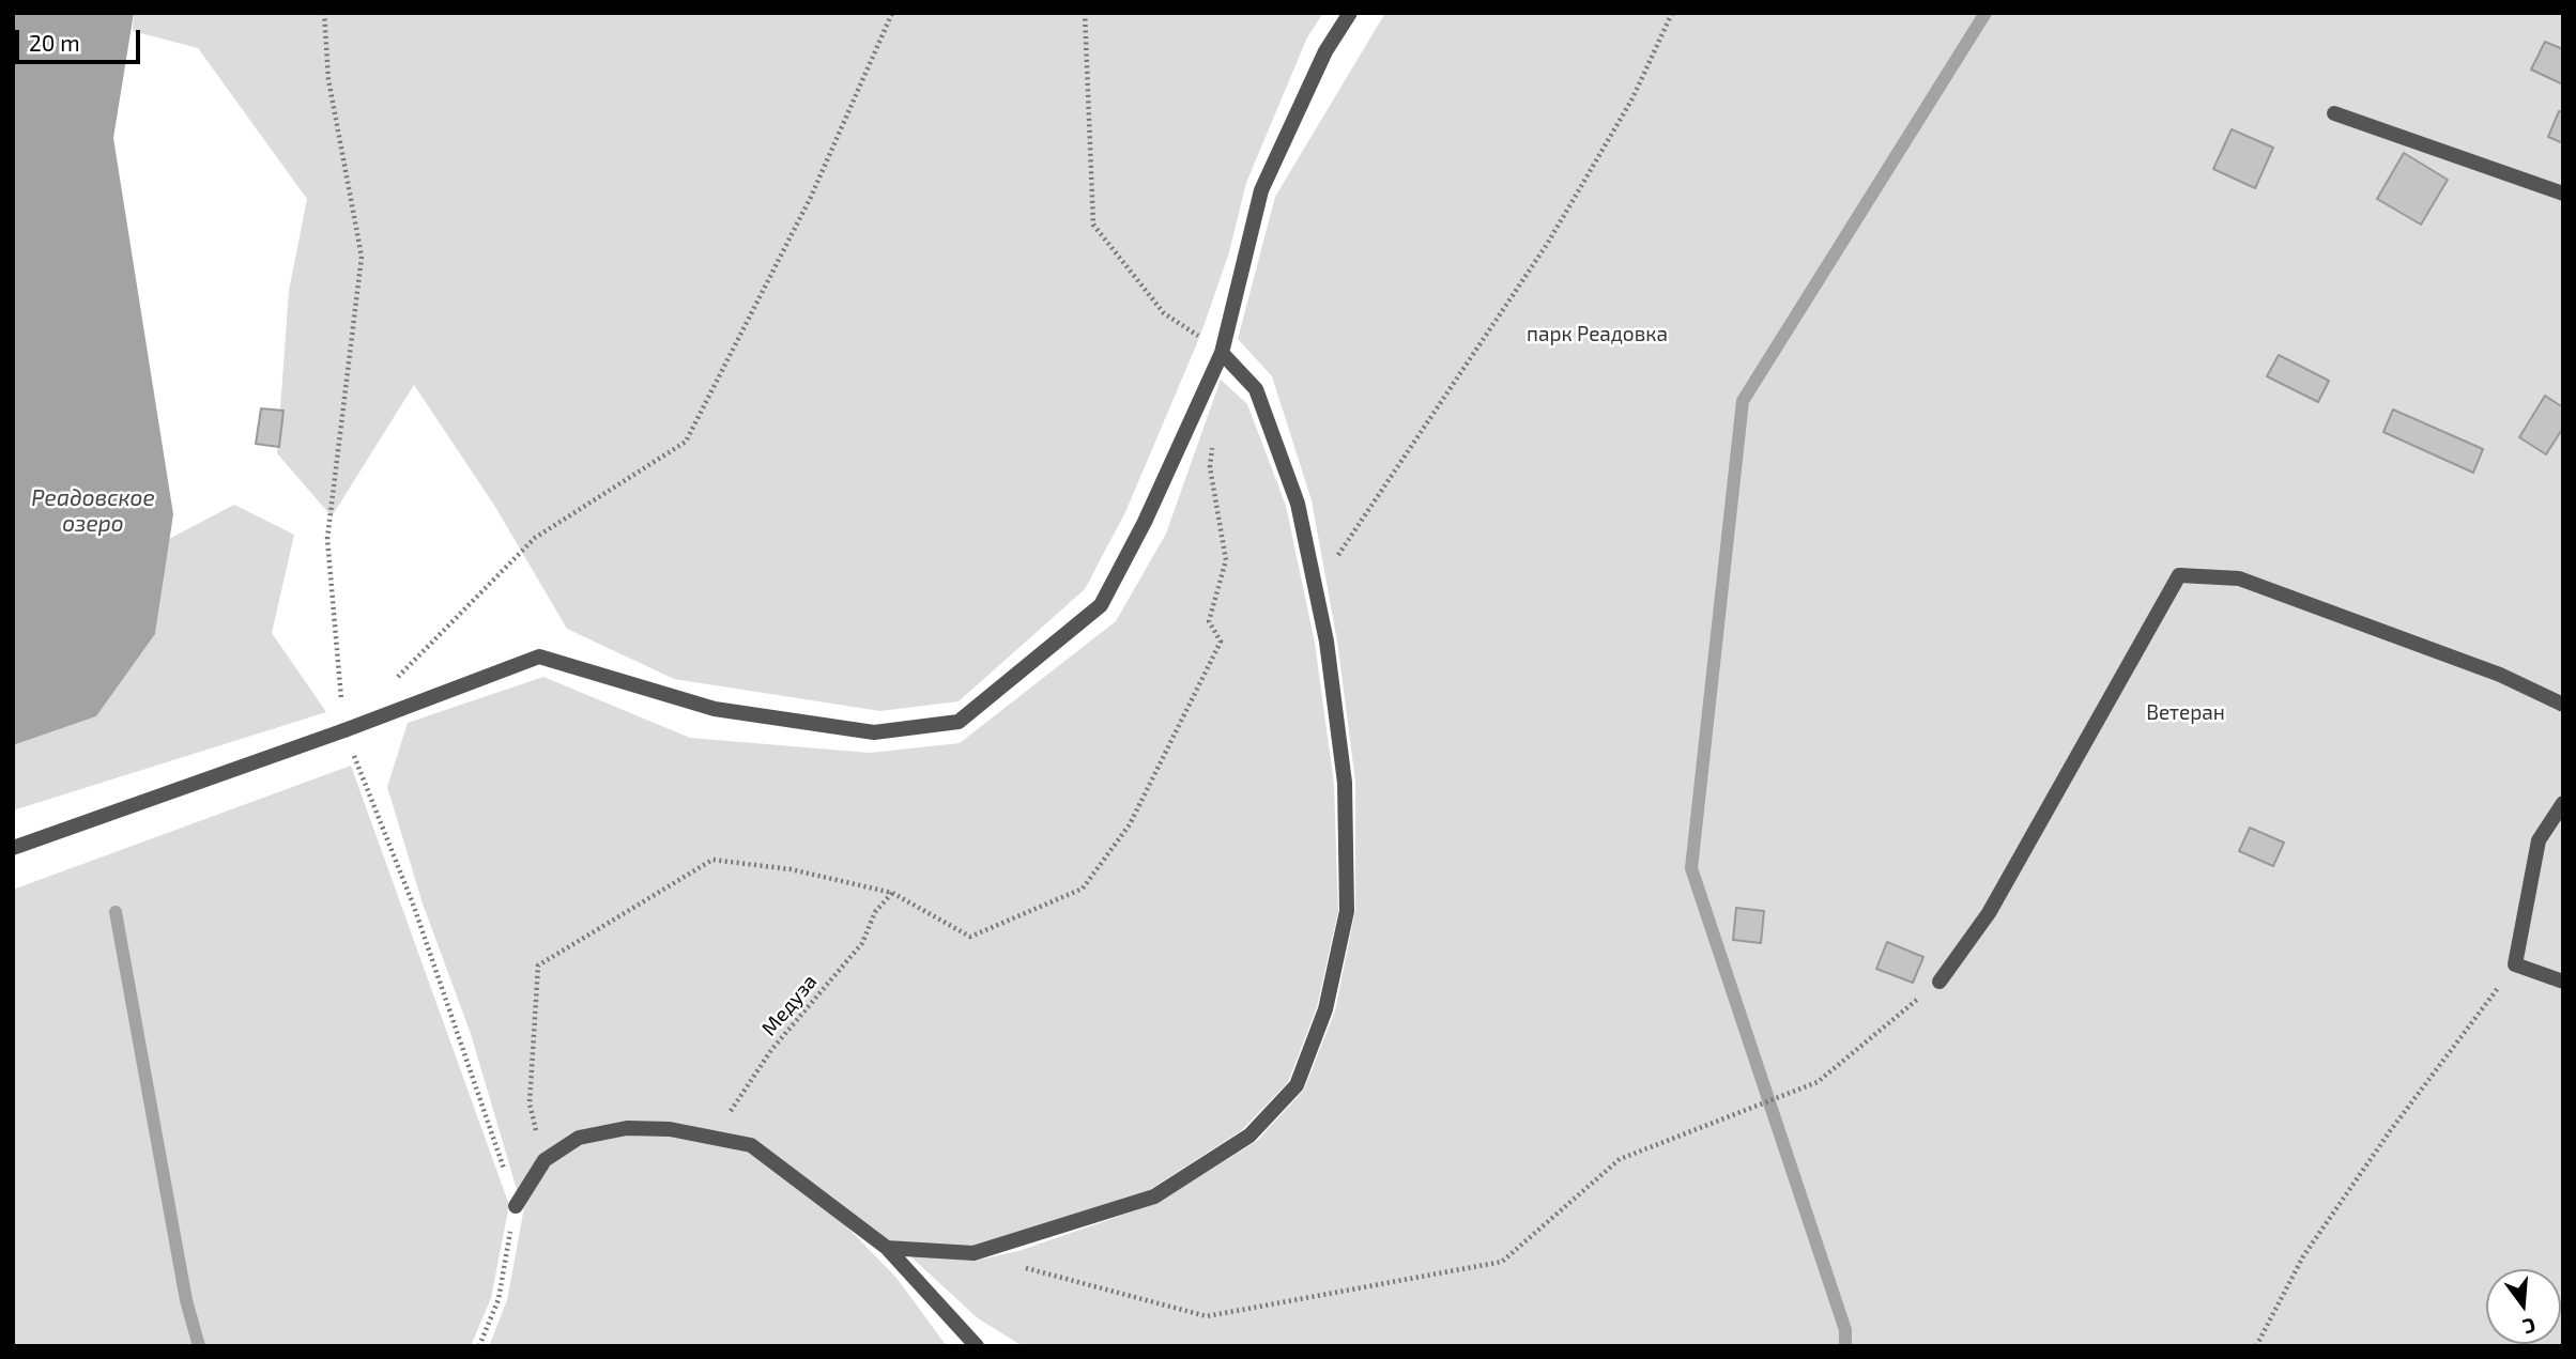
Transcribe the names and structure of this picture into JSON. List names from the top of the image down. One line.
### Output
{"streets":{"path":["Медуза"]},"water":["Реадовское озеро"],"parks":["парк Реадовка","Ветеран"],"scale_bar":"20 m","north":"bottom"}
